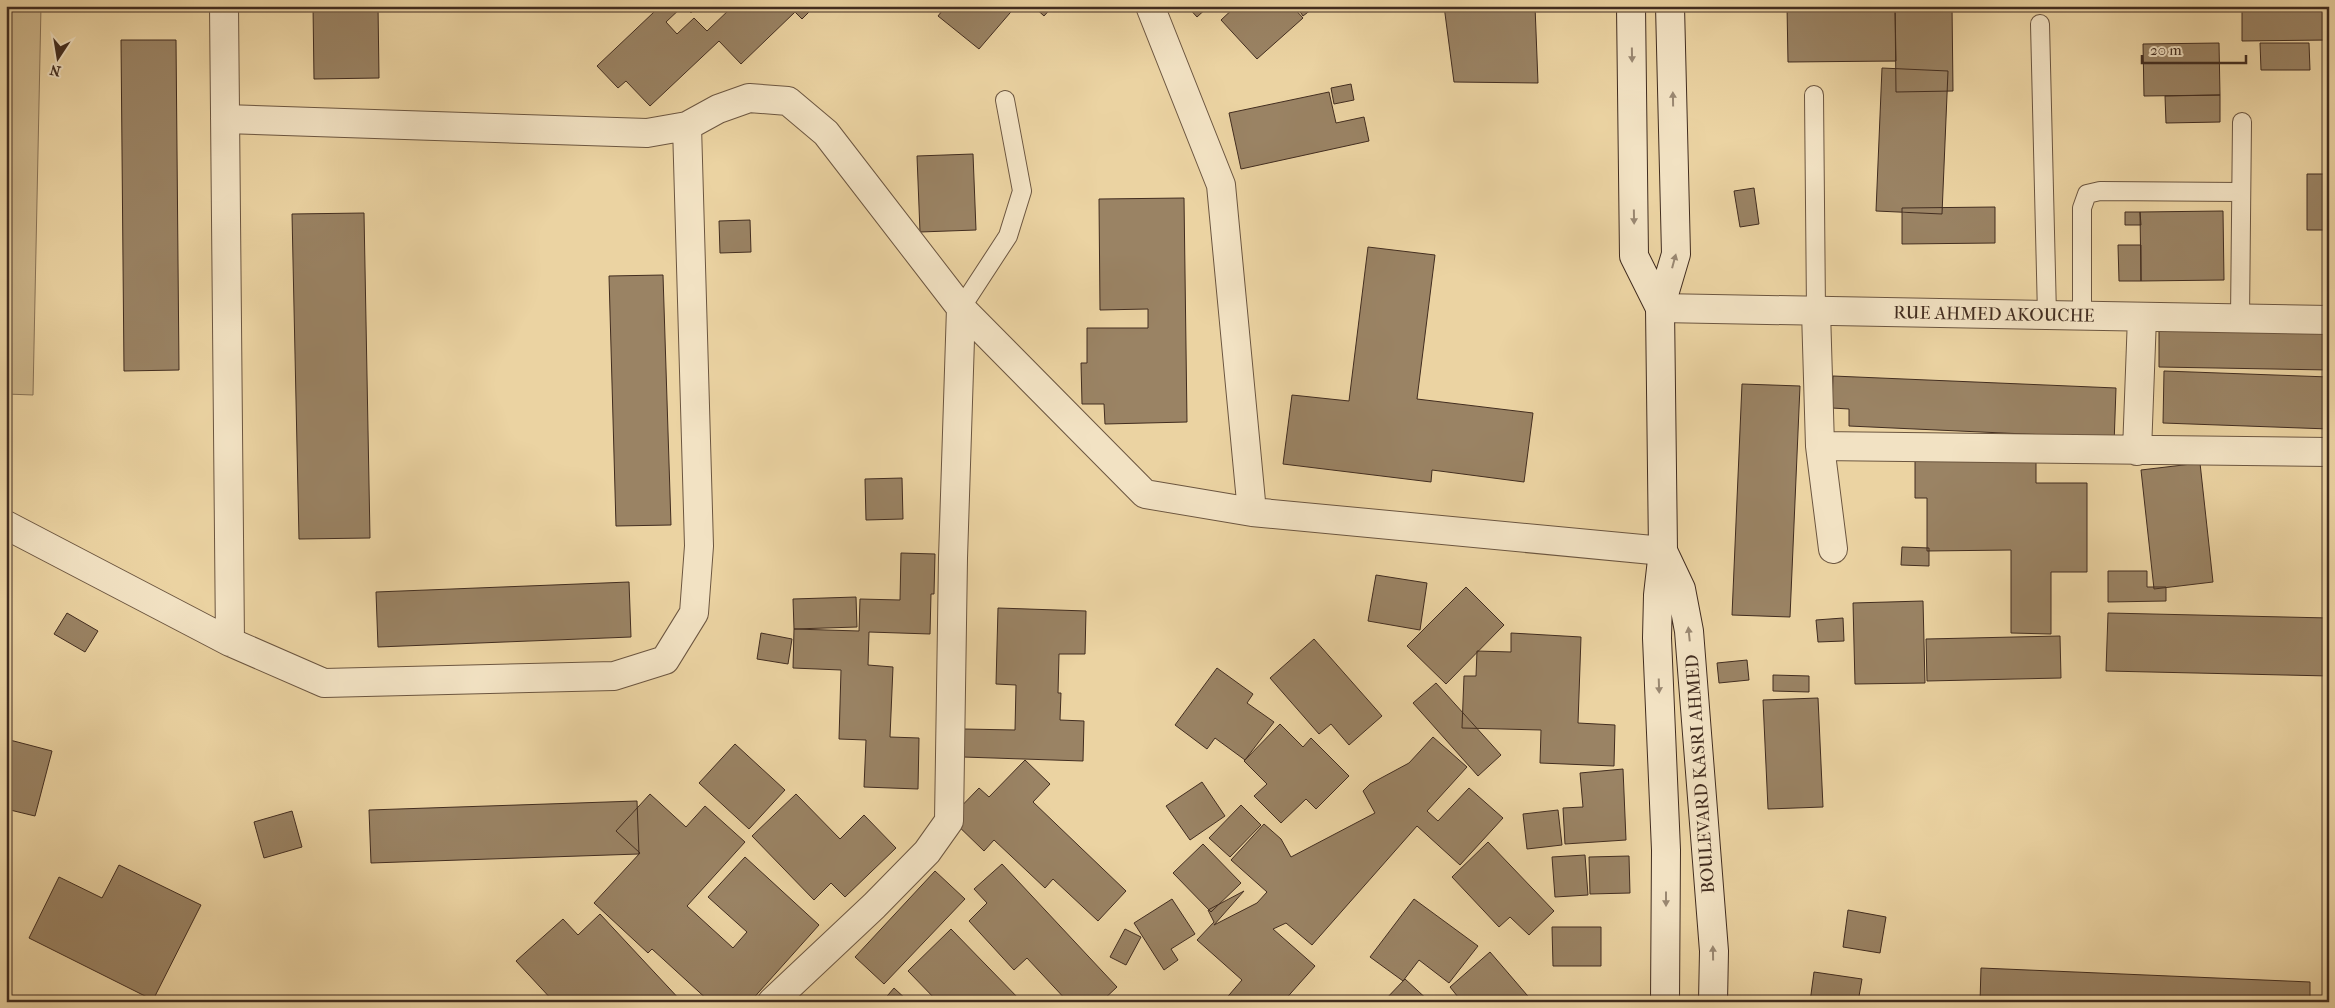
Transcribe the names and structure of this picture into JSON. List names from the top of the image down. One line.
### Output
{"streets":{"street":["RUE AHMED AKOUCHE","BOULEVARD KASRI AHMED"]},"crossings":[["RUE AHMED AKOUCHE","BOULEVARD KASRI AHMED"]],"scale_bar":"20 m","north":"bottom"}
